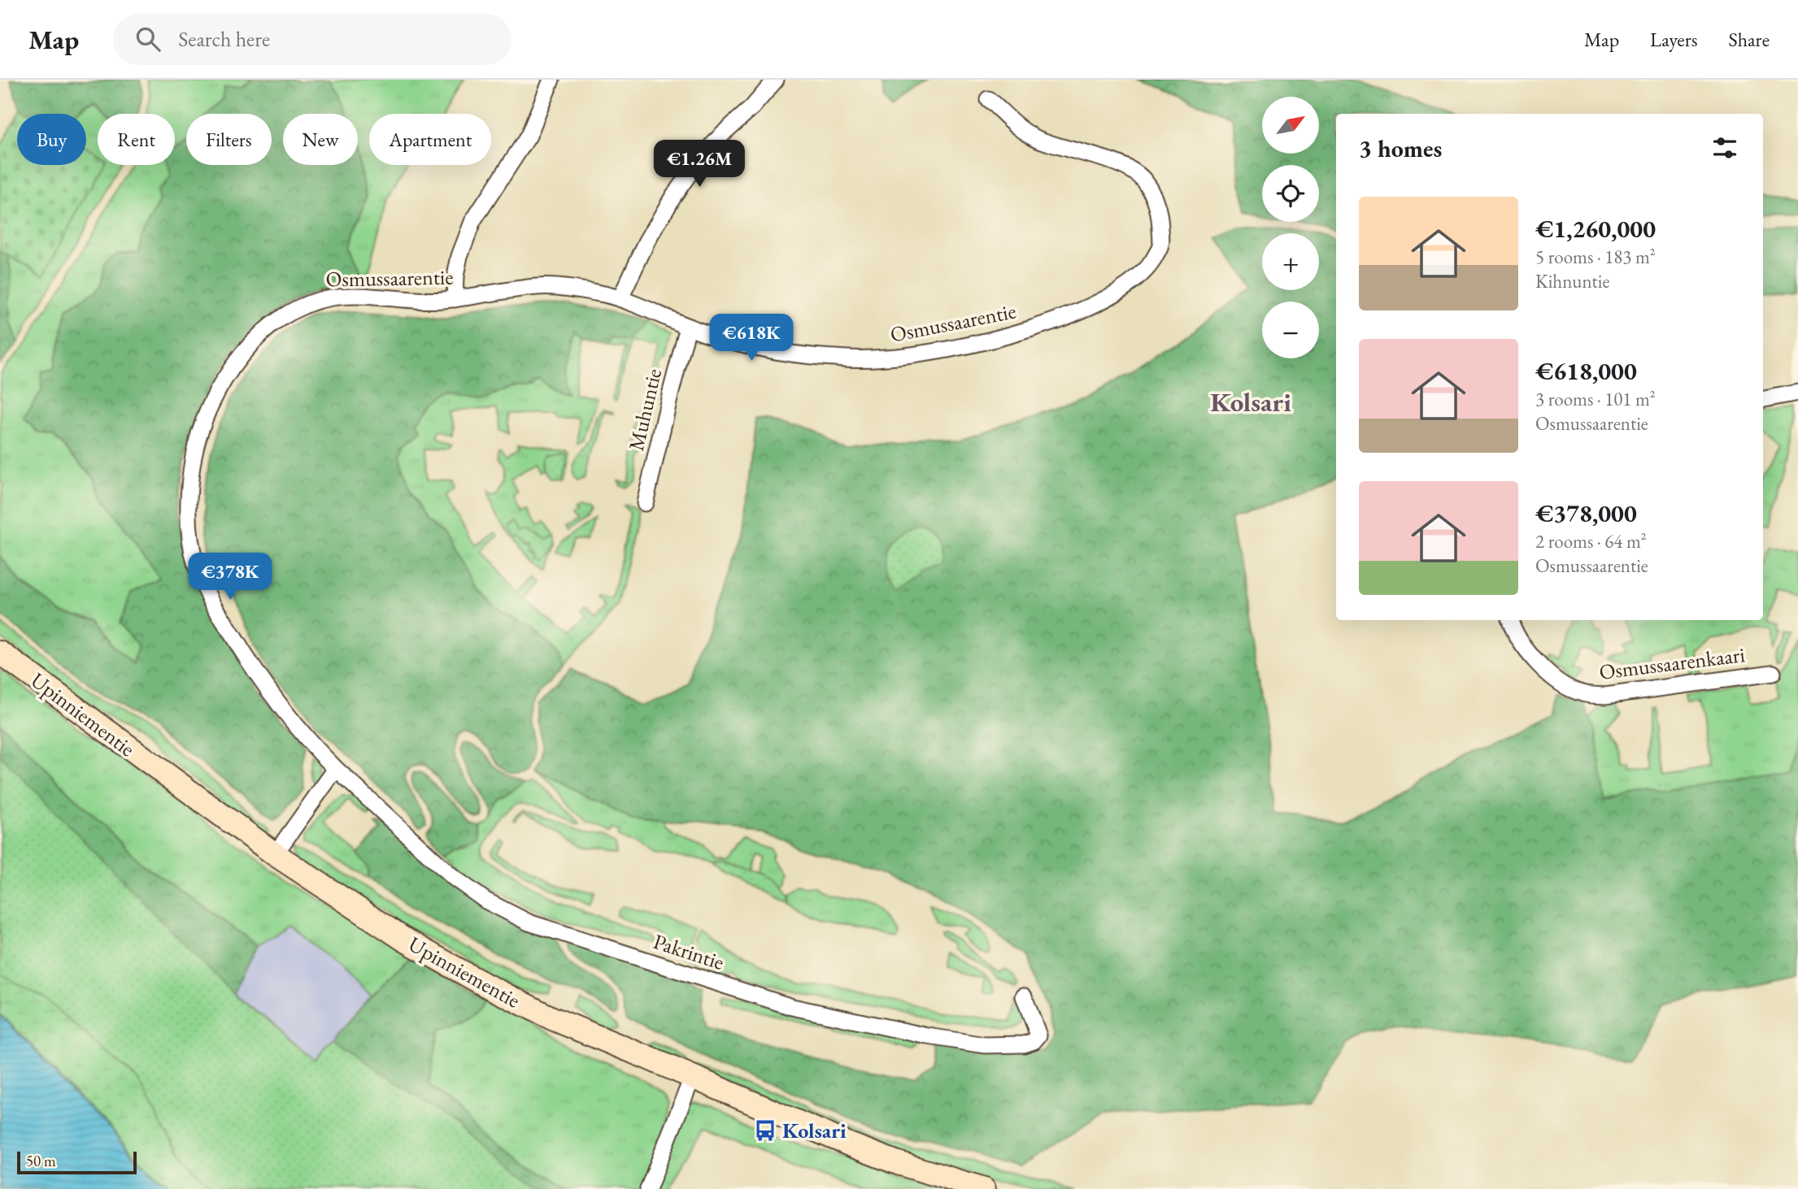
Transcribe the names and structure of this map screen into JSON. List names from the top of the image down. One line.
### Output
{"streets":{"main road":["Upinniementie"],"street":["Osmussaarentie","Muhuntie","Osmussaarenkaari","Pakrintie"]},"crossings":[["Osmussaarentie","Muhuntie"],["Osmussaarentie","Pakrintie"]],"districts":["Kolsari"],"places":{"bus stop":["Kolsari"]},"scale_bar":"50 m","north":"top right","page":{"header":"Map","search":"Search here","nav":["Map","Layers","Share"],"map_buttons":["+","−"],"chip":["Buy","Rent","Filters","New","Apartment"],"heading":"3 homes","price":["€1.26M","€618K","€378K"],"list":[{"name":"€1,260,000","note":"5 rooms · 183 m² · Kihnuntie"},{"name":"€618,000","note":"3 rooms · 101 m² · Osmussaarentie"},{"name":"€378,000","note":"2 rooms · 64 m² · Osmussaarentie"}],"scale":"50 m"}}
